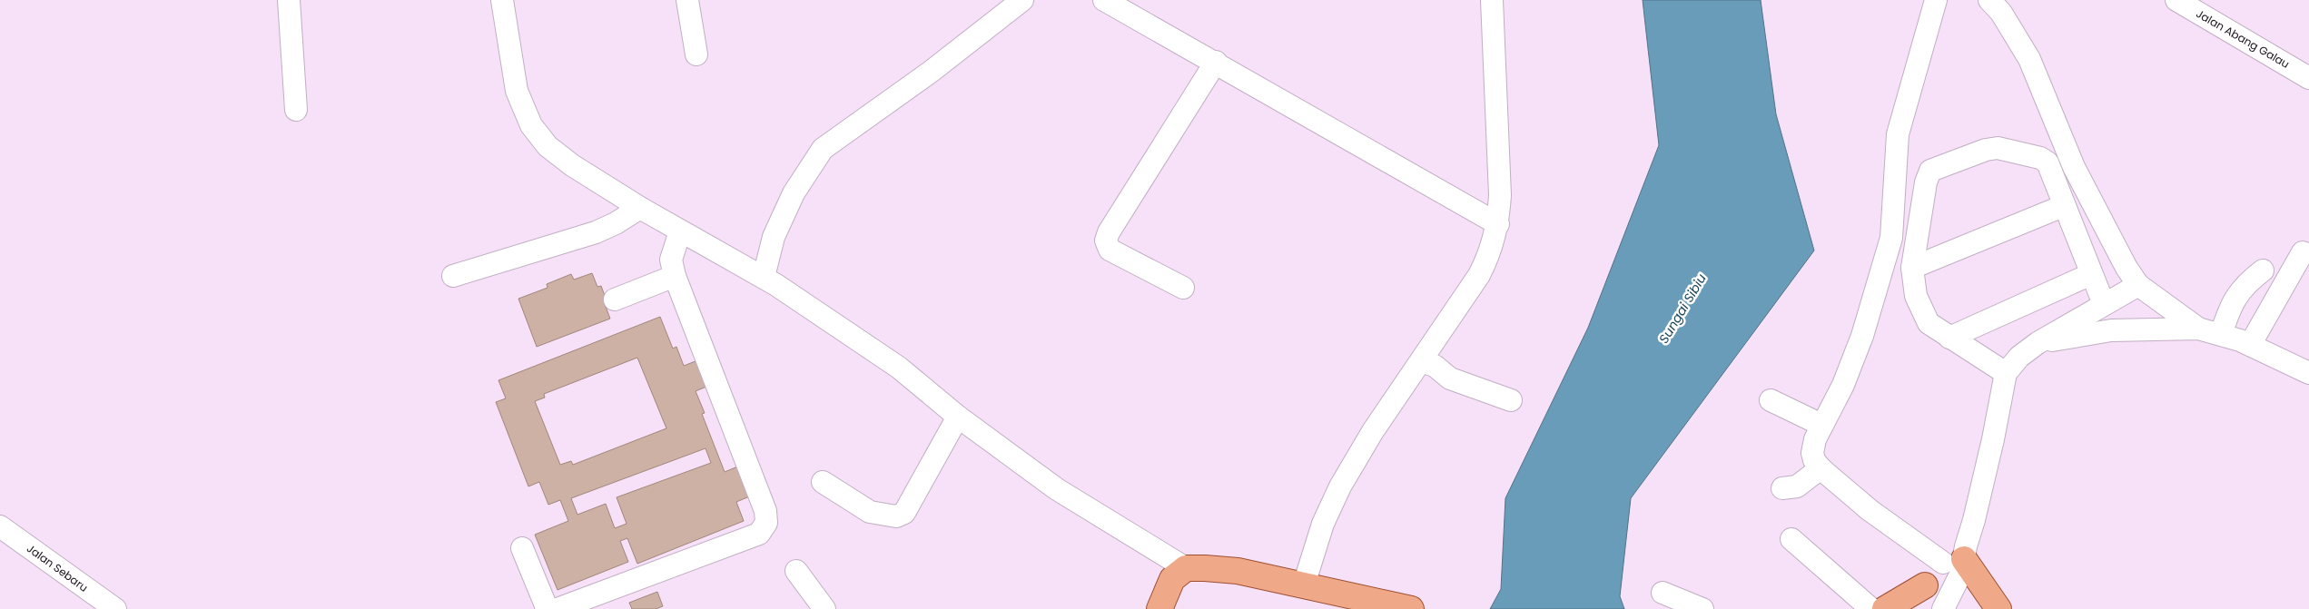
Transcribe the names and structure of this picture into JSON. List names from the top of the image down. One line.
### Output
{"streets":{"street":["Jalan Abang Galau","Jalan Sebaru"]},"water":["Sungai Sibiu"]}
